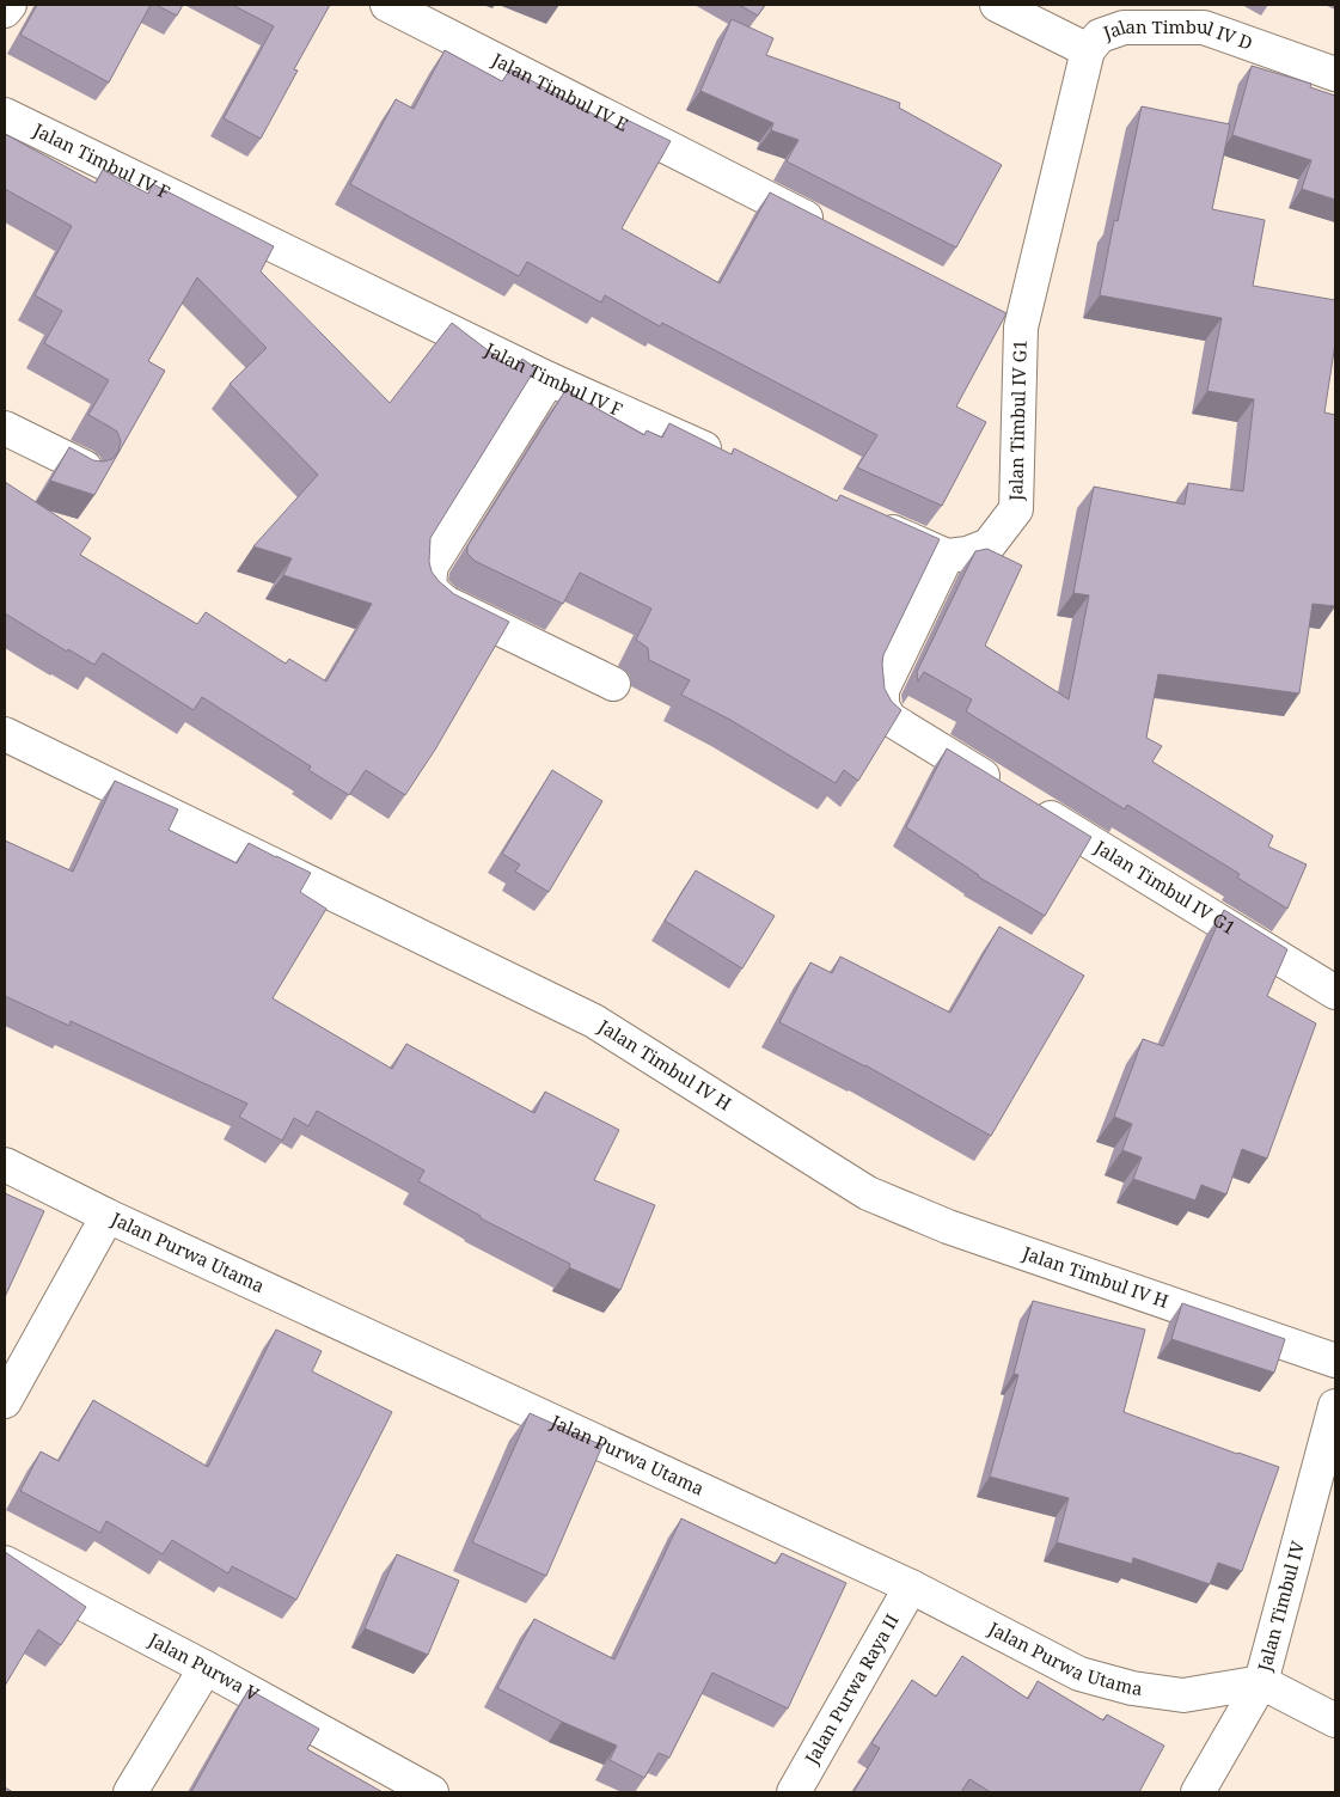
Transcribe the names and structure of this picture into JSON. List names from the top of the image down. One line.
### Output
{"streets":{"street":["Jalan Timbul IV D","Jalan Timbul IV E","Jalan Timbul IV F","Jalan Timbul IV G1","Jalan Timbul IV H","Jalan Purwa Utama","Jalan Timbul IV","Jalan Purwa V","Jalan Purwa Raya II"]},"crossings":[["Jalan Timbul IV D","Jalan Timbul IV G1"],["Jalan Purwa Utama","Jalan Timbul IV"],["Jalan Purwa Utama","Jalan Purwa Raya II"]]}
